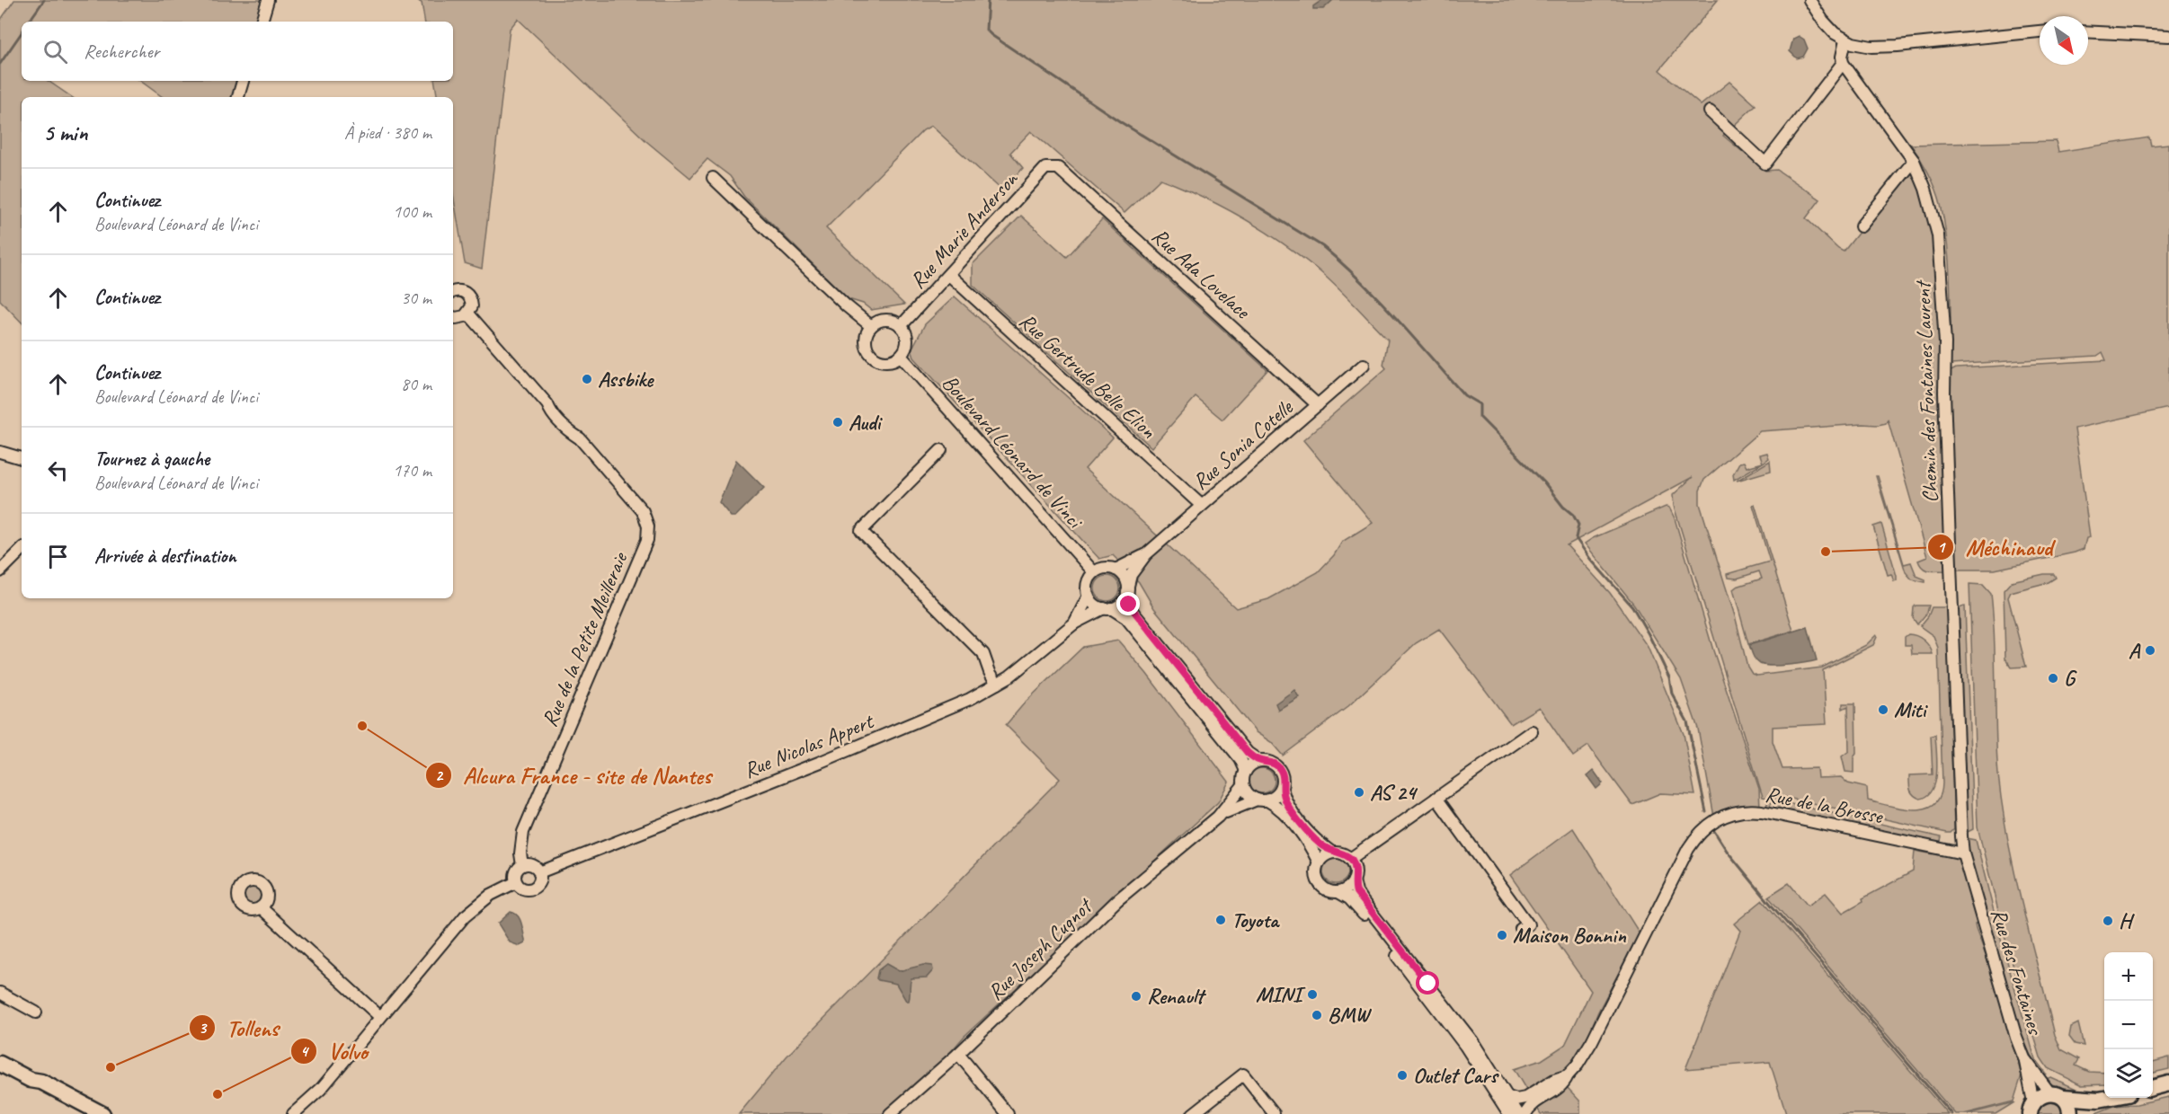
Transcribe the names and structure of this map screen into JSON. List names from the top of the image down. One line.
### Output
{"streets":{"street":["Rue Marie Anderson","Rue Ada Lovelace","Rue Gertrude Belle Elion","Chemin des Fontaines Laurent","Rue Sonia Cotelle","Boulevard Léonard de Vinci","Rue de la Petite Meilleraie","Rue Nicolas Appert","Rue de la Brosse","Rue Joseph Cugnot","Rue des Fontaines"]},"crossings":[["Rue Marie Anderson","Rue Ada Lovelace"],["Rue Marie Anderson","Rue Gertrude Belle Elion"],["Rue Marie Anderson","Boulevard Léonard de Vinci"],["Rue Ada Lovelace","Rue Sonia Cotelle"],["Rue Gertrude Belle Elion","Rue Sonia Cotelle"],["Chemin des Fontaines Laurent","Rue de la Brosse"],["Chemin des Fontaines Laurent","Rue des Fontaines"],["Rue de la Petite Meilleraie","Rue Nicolas Appert"],["Rue de la Brosse","Rue des Fontaines"]],"places":["Assbike","Audi","Méchinaud","A","G","Miti","Alcura France - site de Nantes","AS 24","Toyota","H","Maison Bonnin","MINI","Renault","BMW","Tollens","Outlet Cars","Volvo"],"north":"bottom right","page":{"search":"Rechercher","heading":["5 min","À pied · 380 m"],"list":[["Continuez","Boulevard Léonard de Vinci","100 m"],["Continuez","30 m"],["Continuez","Boulevard Léonard de Vinci","80 m"],["Tournez à gauche","Boulevard Léonard de Vinci","170 m"],"Arrivée à destination"],"map_buttons":["+","−"]}}
